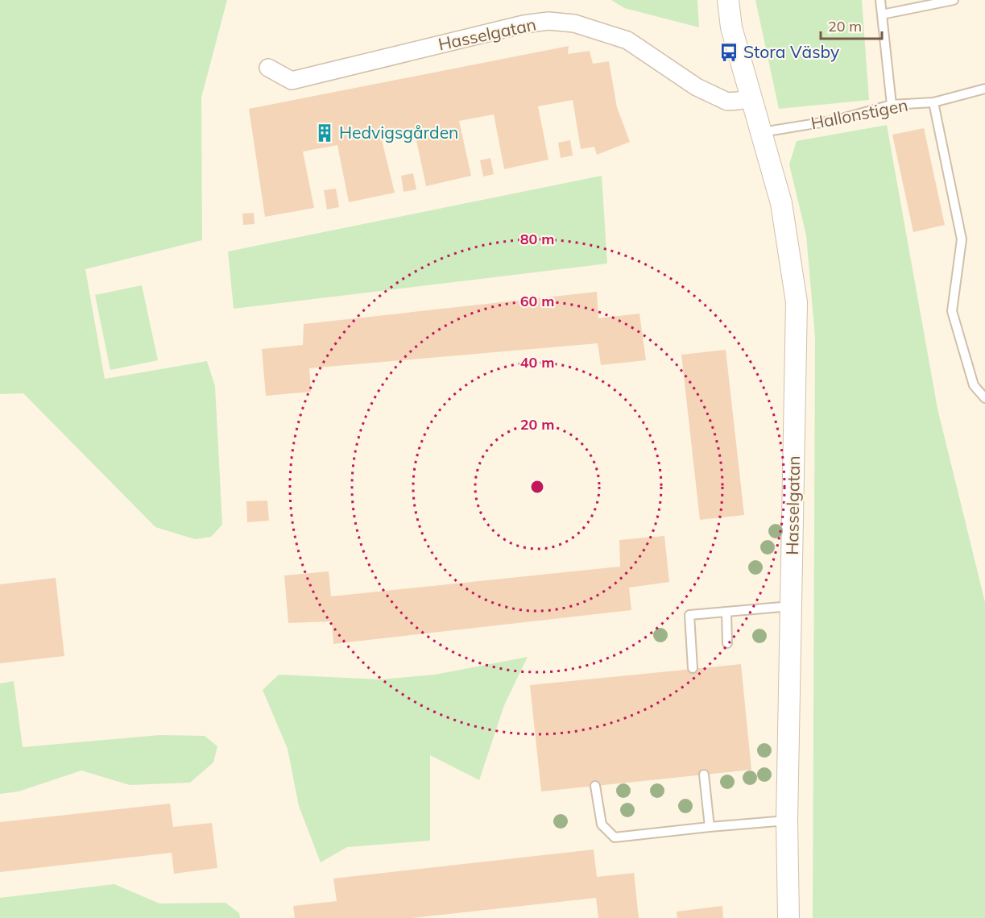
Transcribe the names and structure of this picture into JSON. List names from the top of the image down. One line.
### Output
{"streets":{"street":["Hasselgatan"],"lane":["Hallonstigen"]},"crossings":[["Hasselgatan","Hallonstigen"]],"places":{"bus stop":["Stora Väsby"],"building":["Hedvigsgården"]},"scale_bar":"20 m","rings":["80 m","60 m","40 m","20 m"]}
